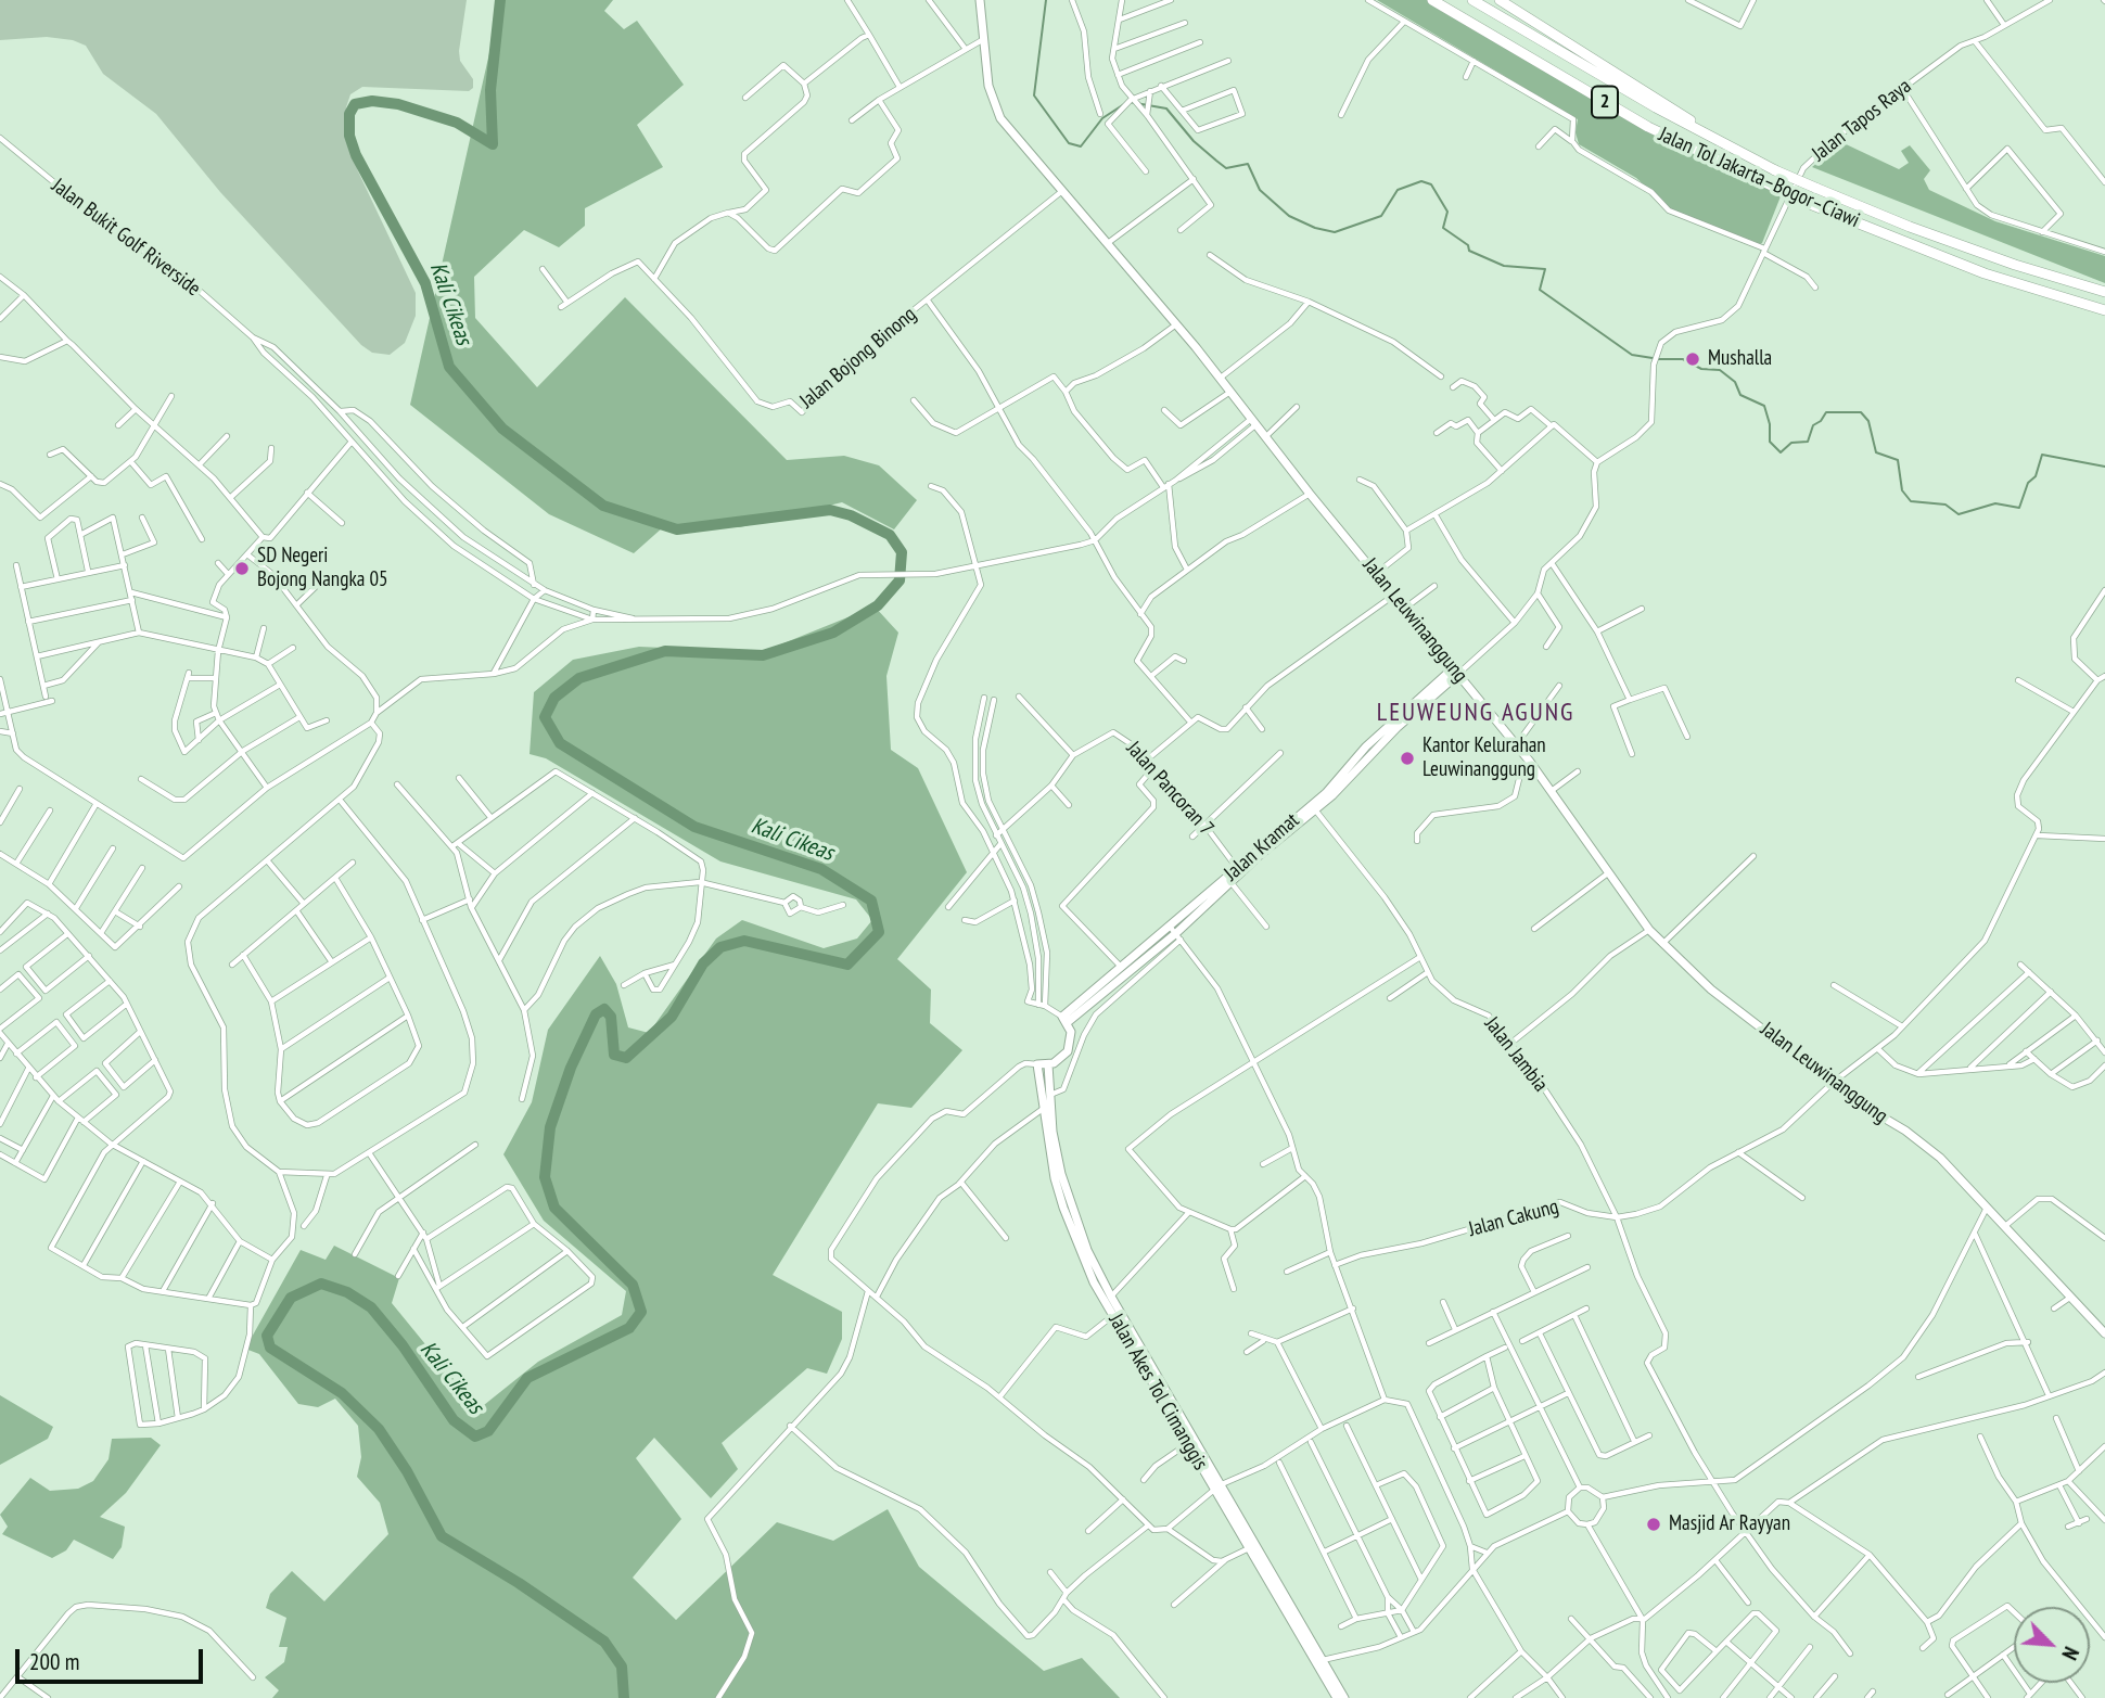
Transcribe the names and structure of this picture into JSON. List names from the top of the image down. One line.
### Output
{"streets":{"highway":["2","Jalan Tol Jakarta–Bogor–Ciawi"],"main road":["Jalan Leuwinanggung","Jalan Kramat","Jalan Akes Tol Cimanggis"],"street":["Jalan Tapos Raya","Jalan Bukit Golf Riverside","Jalan Bojong Binong","Jalan Pancoran 7","Jalan Jambia","Jalan Cakung"]},"crossings":[["Jalan Bojong Binong","Jalan Leuwinanggung"],["Jalan Leuwinanggung","Jalan Kramat"],["Jalan Leuwinanggung","Jalan Cakung"],["Jalan Pancoran 7","Jalan Kramat"],["Jalan Kramat","Jalan Jambia"],["Jalan Jambia","Jalan Cakung"]],"districts":["LEUWEUNG AGUNG"],"water":["Kali Cikeas"],"places":["Mushalla","SD Negeri Bojong Nangka 05","Kantor Kelurahan Leuwinanggung","Masjid Ar Rayyan"],"scale_bar":"200 m","north":"bottom right"}
